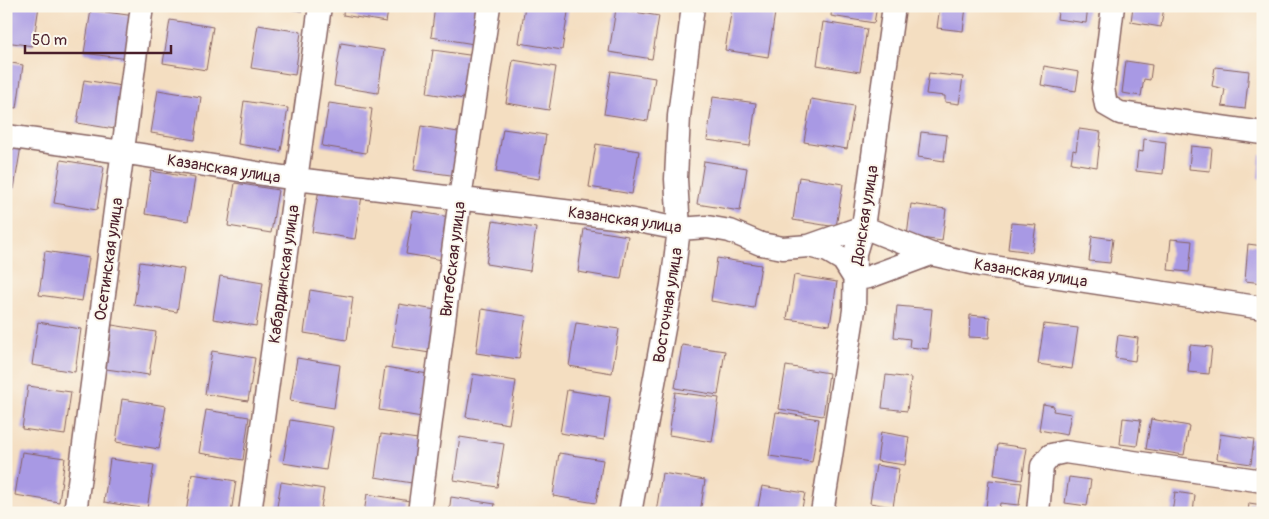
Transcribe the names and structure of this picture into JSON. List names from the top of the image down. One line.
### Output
{"streets":{"street":["Казанская улица","Донская улица","Осетинская улица","Витебская улица","Кабардинская улица","Восточная улица"]},"crossings":[["Казанская улица","Донская улица"],["Казанская улица","Осетинская улица"],["Казанская улица","Витебская улица"],["Казанская улица","Кабардинская улица"],["Казанская улица","Восточная улица"]],"scale_bar":"50 m"}
